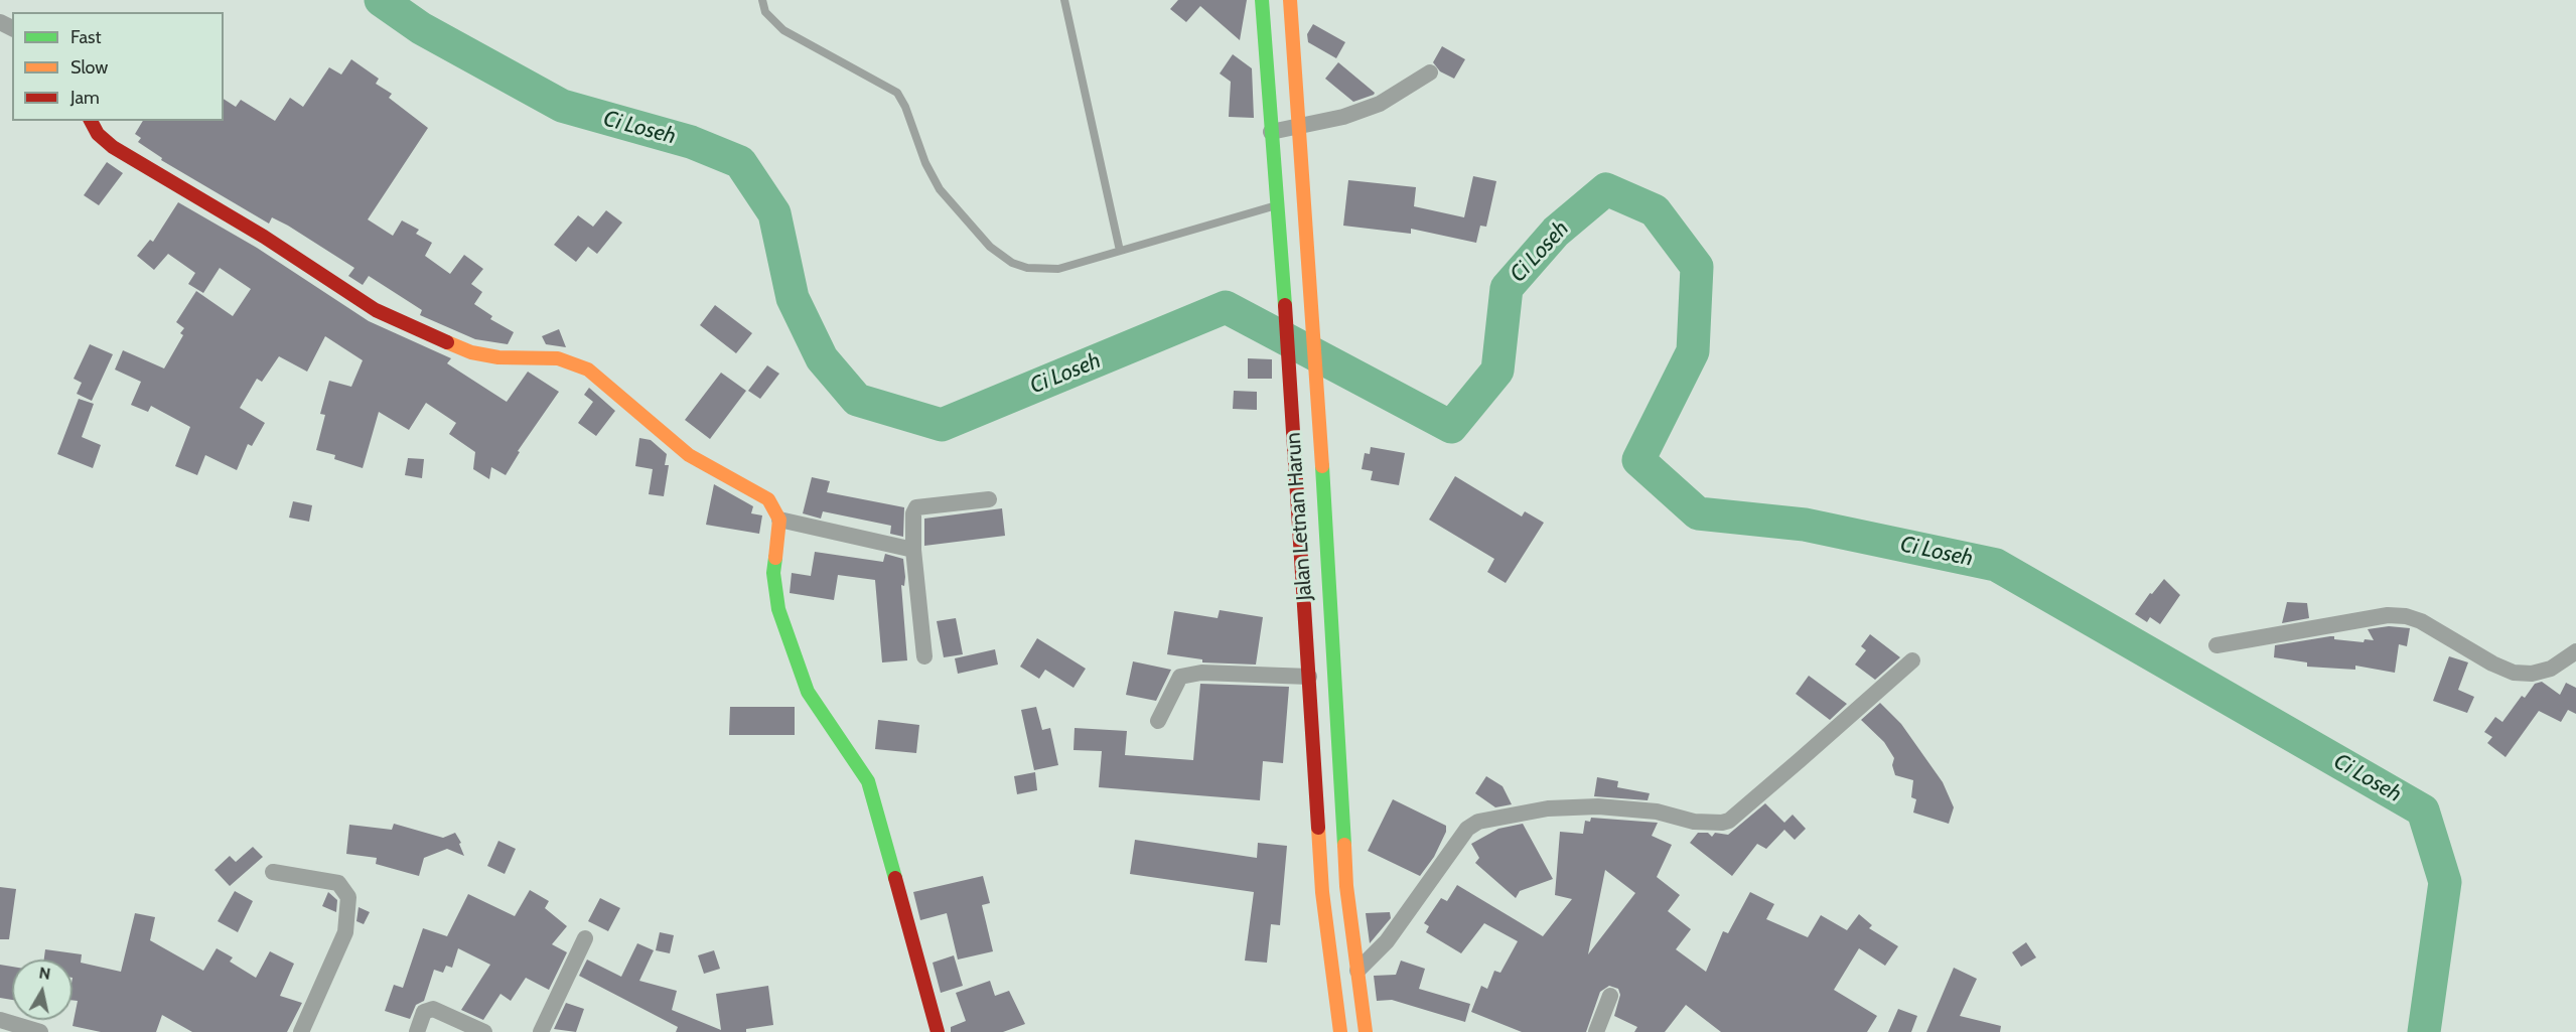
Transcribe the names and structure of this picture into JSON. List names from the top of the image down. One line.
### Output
{"streets":{"main road":["Jalan Letnan Harun"]},"water":["Ci Loseh"],"legend":["Fast","Slow","Jam"],"north":"top"}
